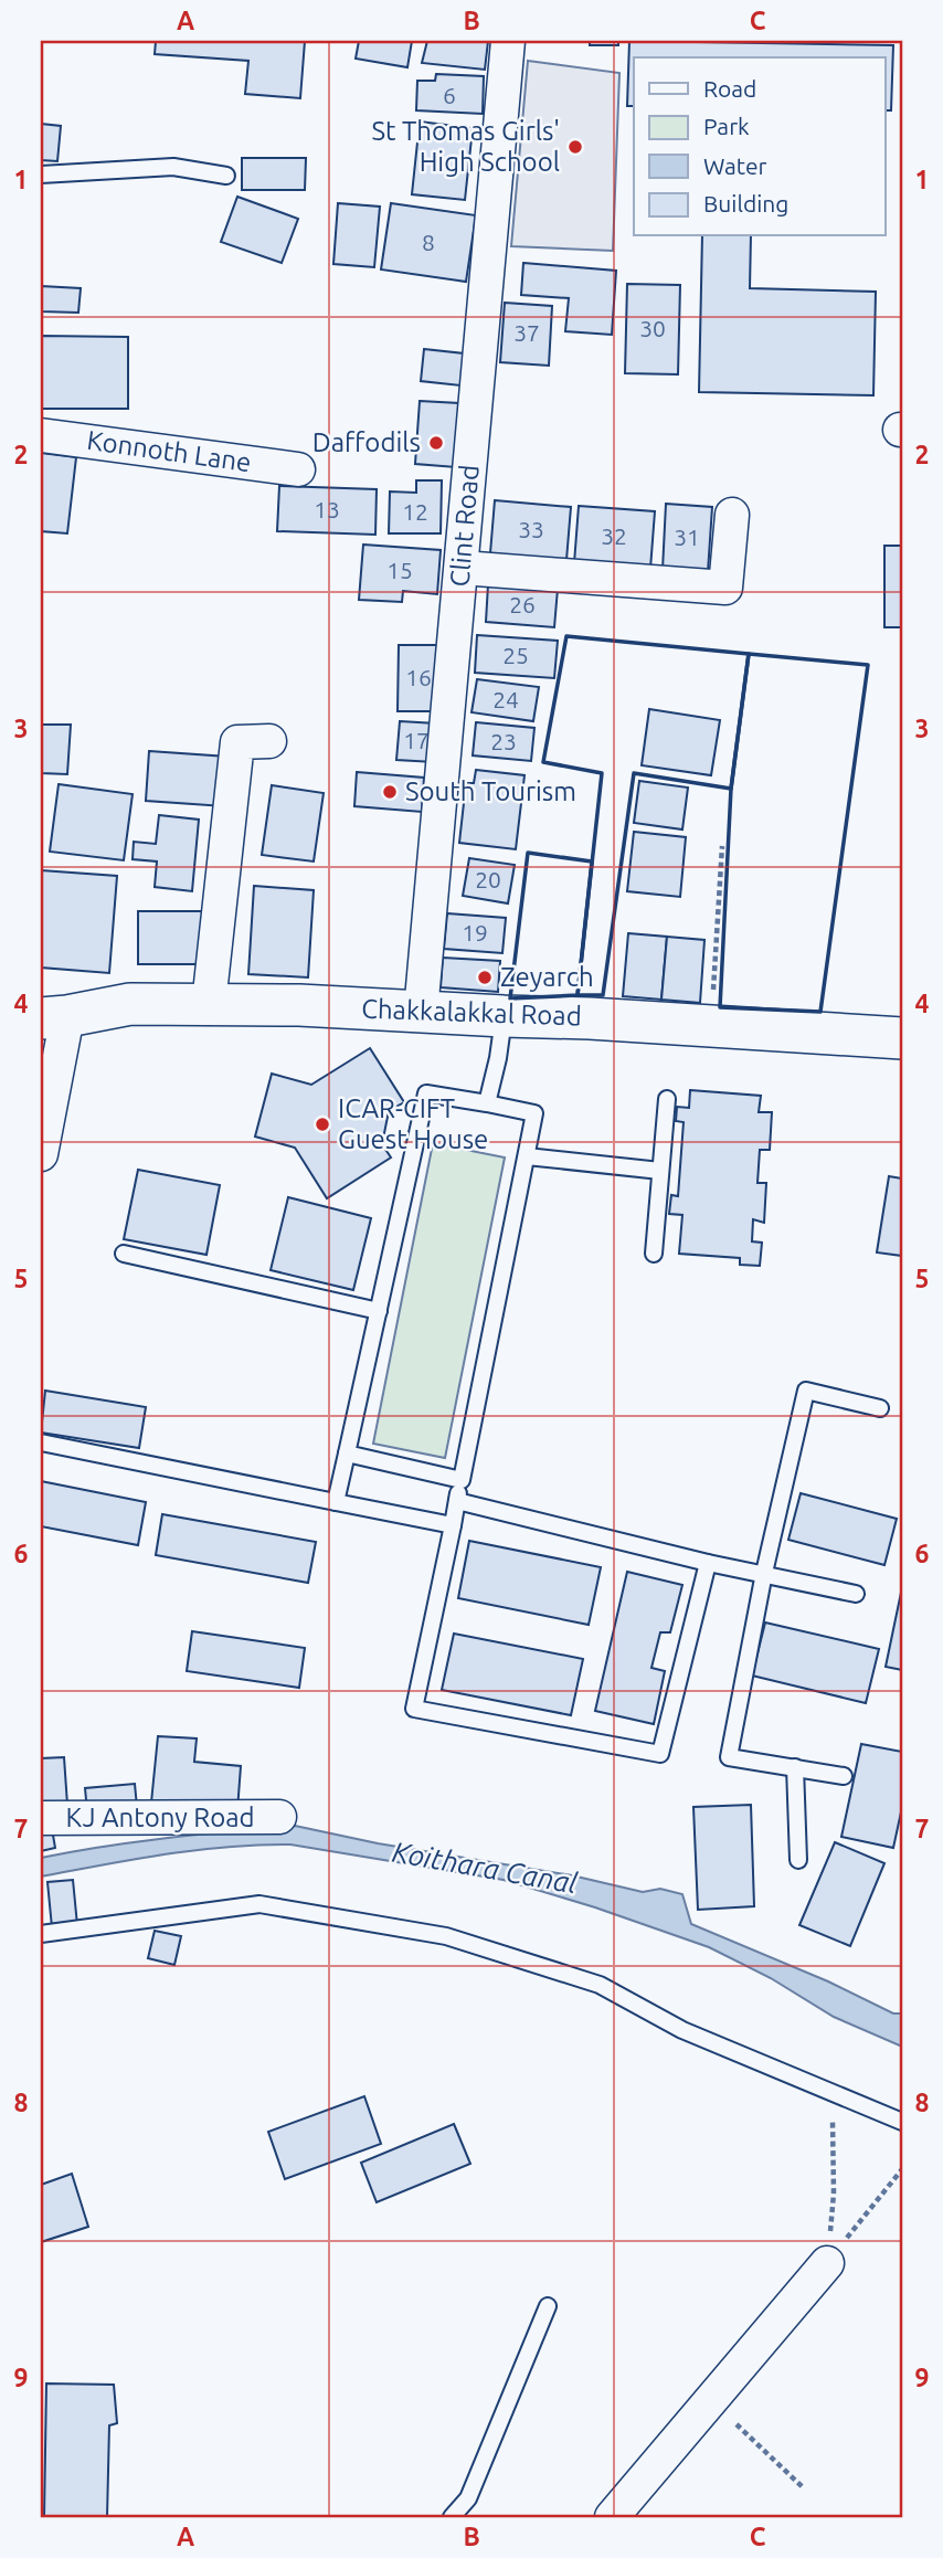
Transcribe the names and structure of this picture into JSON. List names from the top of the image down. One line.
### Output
{"streets":{"street":["Konnoth Lane","Clint Road","Chakkalakkal Road","KJ Antony Road"]},"crossings":[["Clint Road","Chakkalakkal Road"]],"water":["Koithara Canal"],"places":["St Thomas Girls' High School","Daffodils","South Tourism","Zeyarch","ICAR-CIFT Guest House"],"house_numbers":["6","8","30","37","13","12","33","32","31","15","26","25","16","24","17","23","20","19"],"legend":["Road","Park","Water","Building"],"grid":{"columns":["A","B","C"],"rows":["1","2","3","4","5","6","7","8","9"]}}
